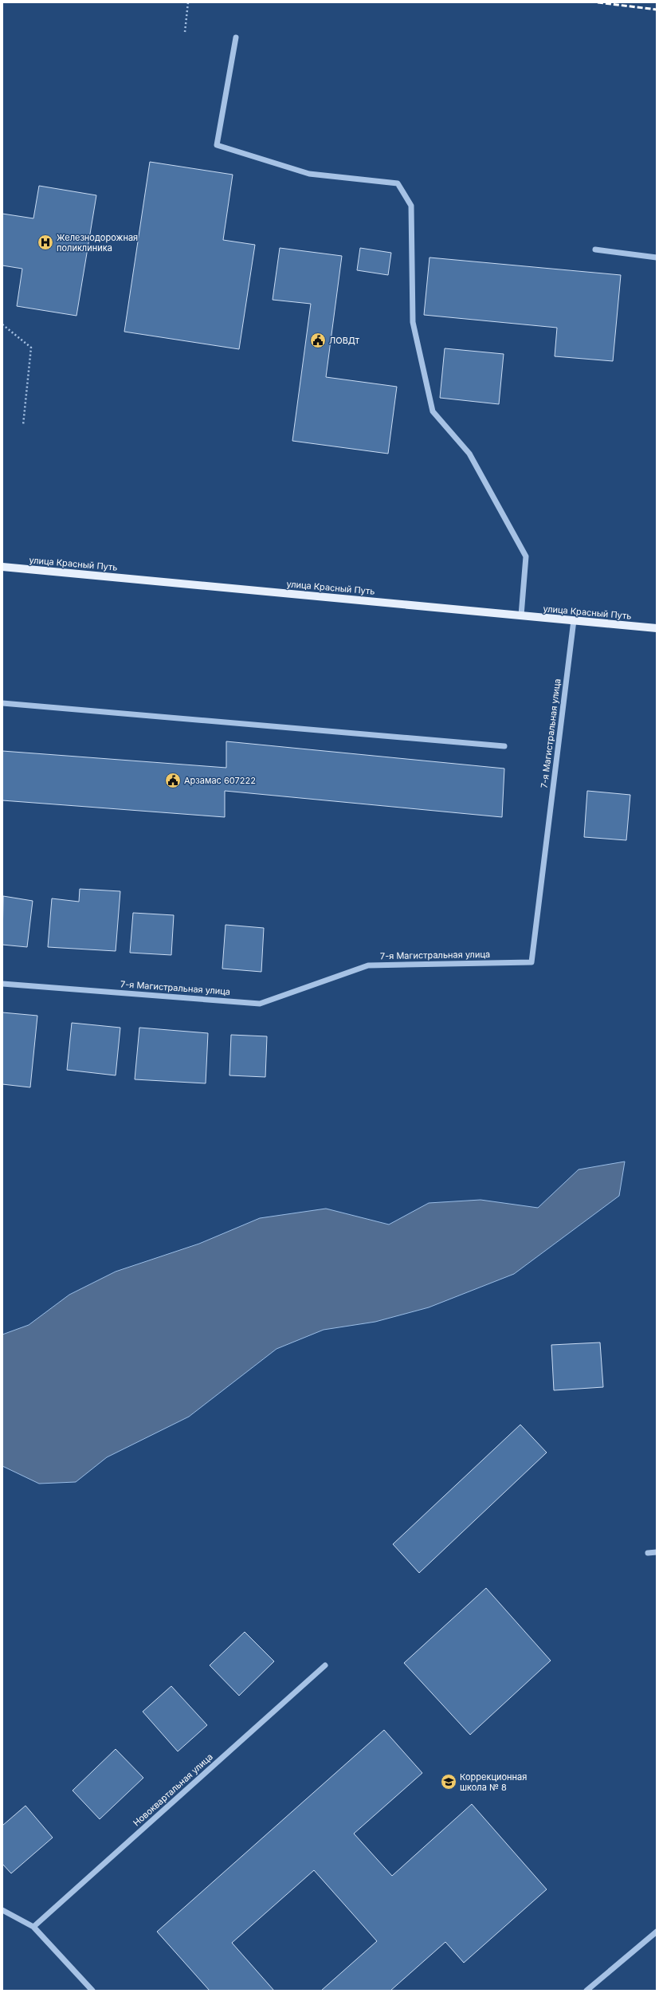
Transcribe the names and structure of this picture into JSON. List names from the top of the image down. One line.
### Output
{"streets":{"main road":["улица Красный Путь"],"street":["7-я Магистральная улица","Новоквартальная улица"]},"crossings":[["улица Красный Путь","7-я Магистральная улица"]],"places":{"hospital":["Железнодорожная поликлиника"],"public building":["ЛОВДт","Арзамас 607222"],"school or university":["Коррекционная школа № 8"]}}
